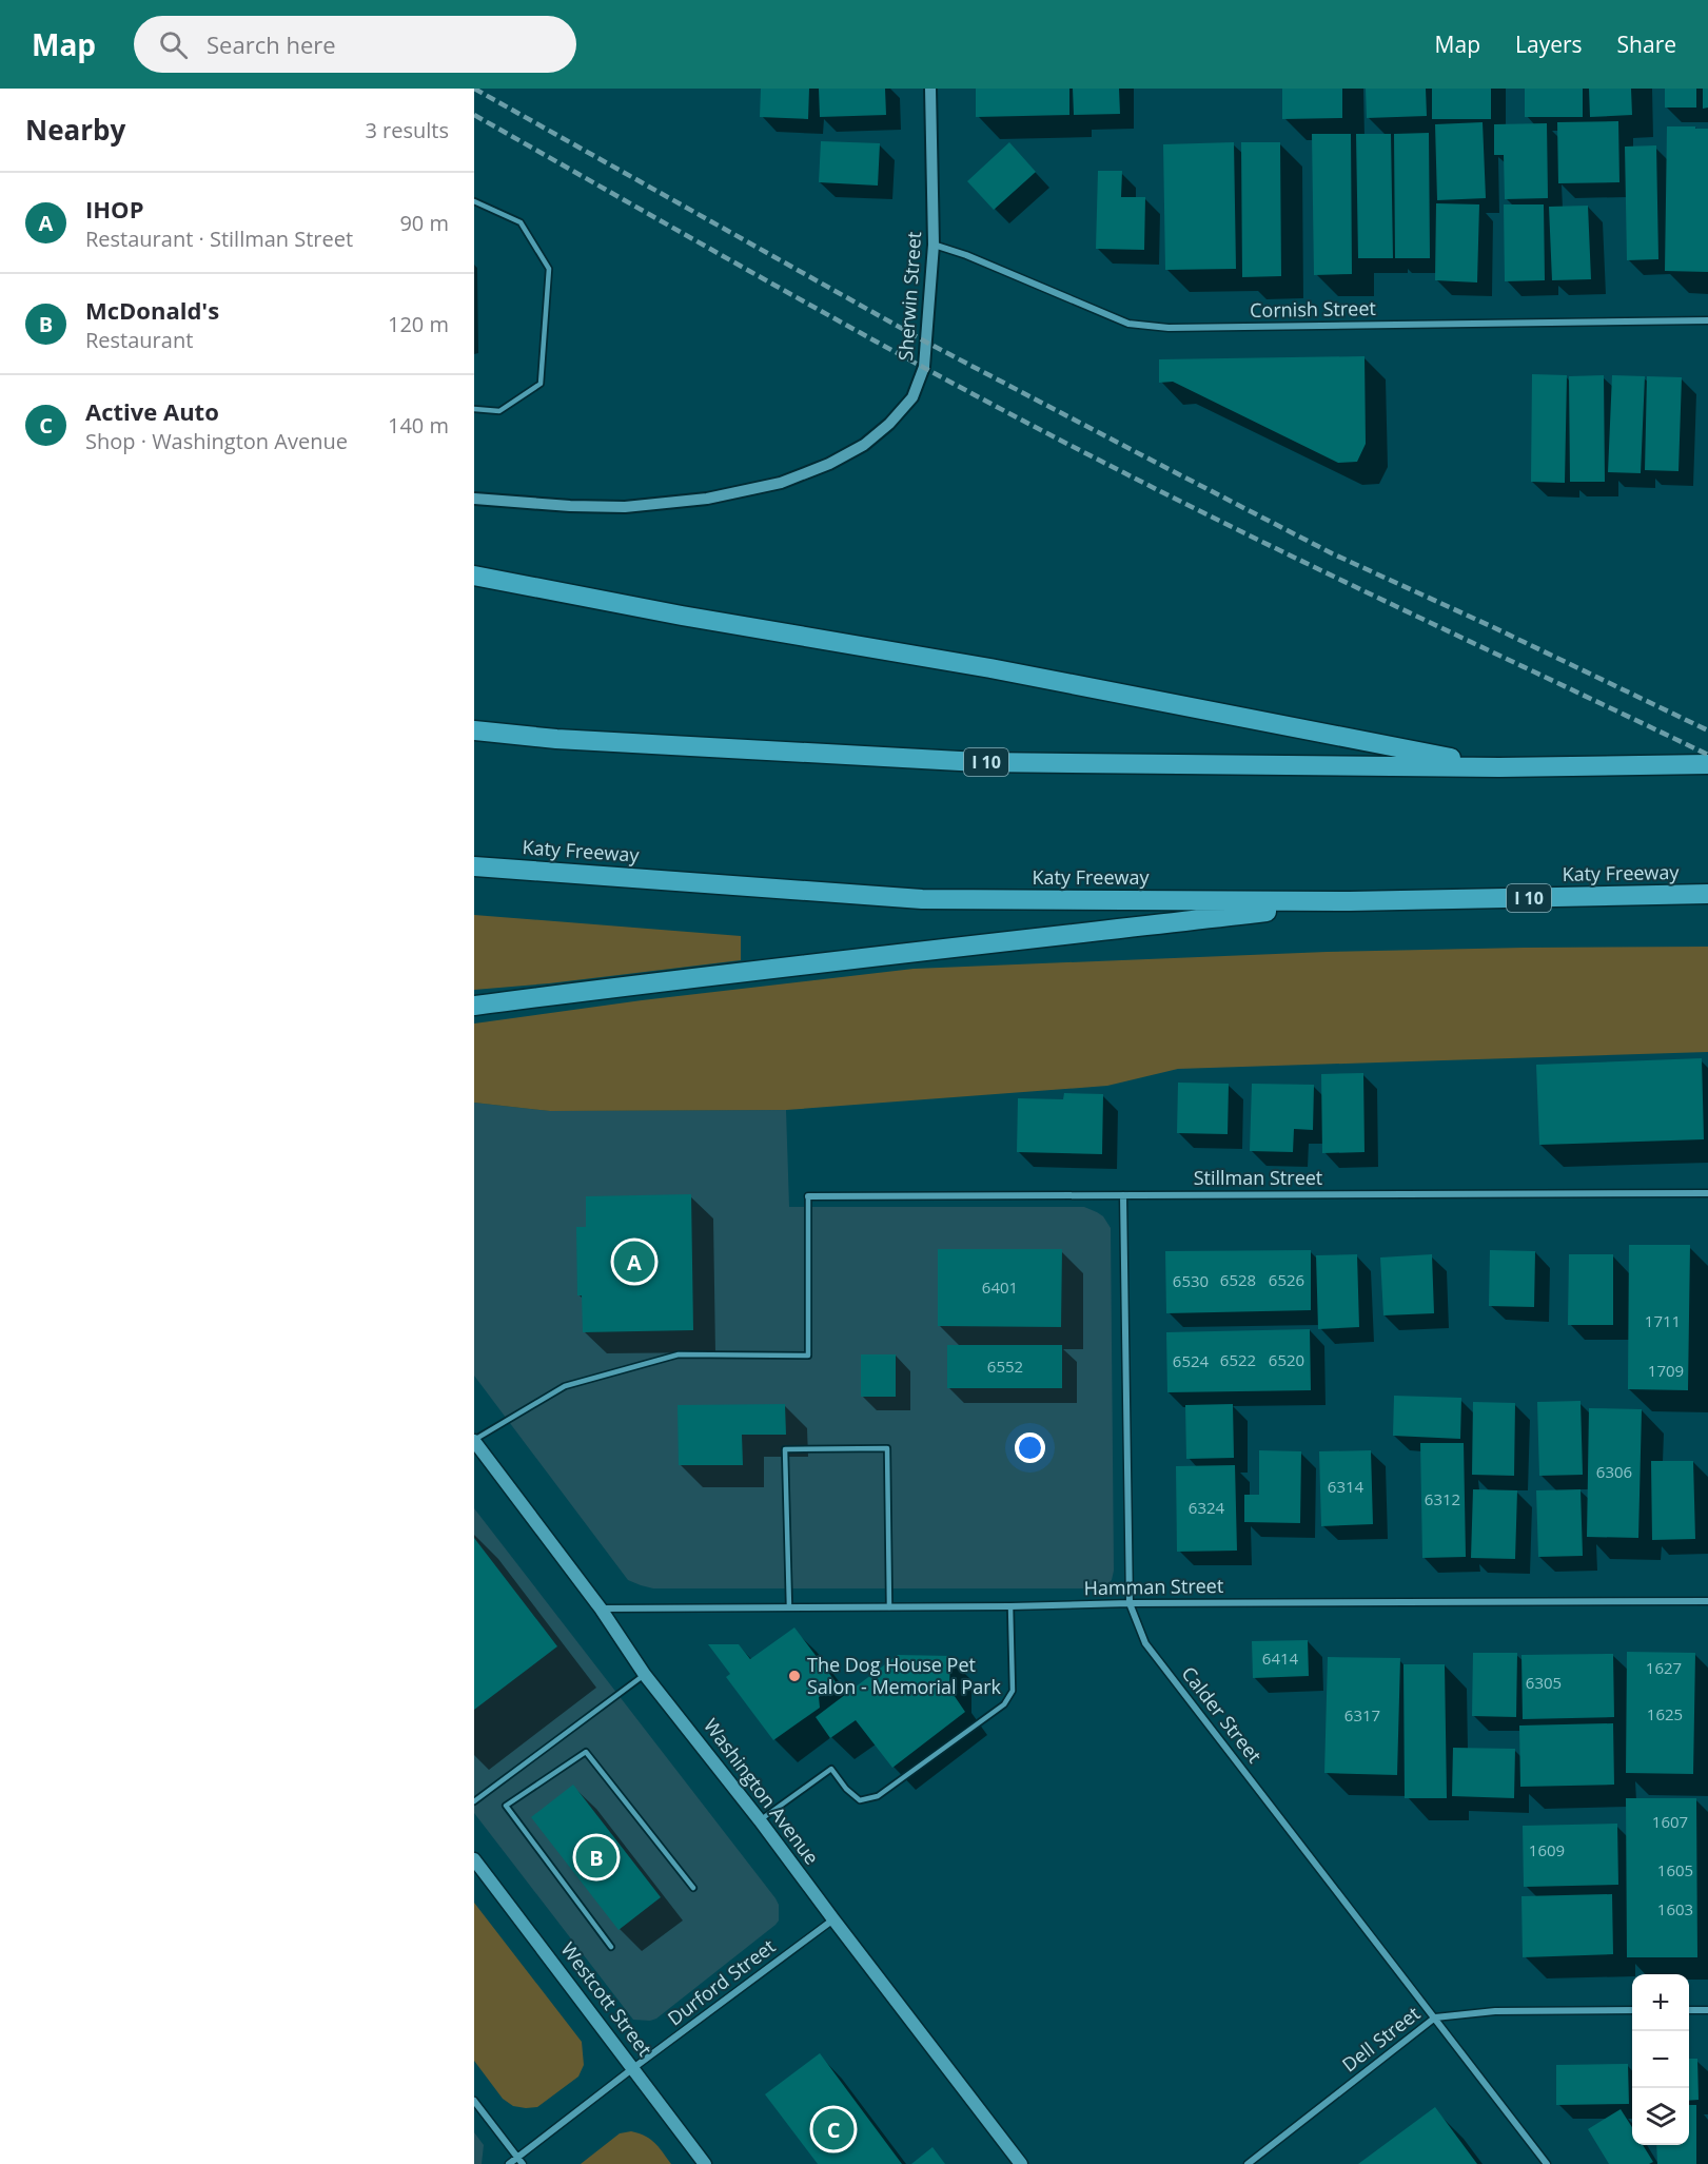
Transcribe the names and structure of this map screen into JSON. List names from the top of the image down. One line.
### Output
{"streets":{"highway":["I 10","Katy Freeway"],"main road":["Washington Avenue","Westcott Street"],"street":["Sherwin Street","Cornish Street","Stillman Street","Hamman Street","Calder Street","Durford Street","Dell Street"]},"crossings":[["Sherwin Street","Cornish Street"],["Stillman Street","Calder Street"],["Hamman Street","Calder Street"],["Hamman Street","Washington Avenue"],["Calder Street","Dell Street"],["Washington Avenue","Durford Street"],["Durford Street","Westcott Street"]],"places":["The Dog House Pet Salon - Memorial Park"],"house_numbers":["6528","6526","6530","6401","1711","6522","6520","6524","6552","1709","6306","6314","6312","6324","6414","1627","6305","1625","6317","1607","1609","1605","1603"],"page":{"header":"Map","search":"Search here","nav":["Map","Layers","Share"],"heading":["Nearby","3 results"],"list":[{"mark":"A","name":"IHOP","note":"Restaurant · Stillman Street","value":"90 m"},{"mark":"B","name":"McDonald's","note":"Restaurant","value":"120 m"},{"mark":"C","name":"Active Auto","note":"Shop · Washington Avenue","value":"140 m"}],"pins":["A","B","C"],"map_buttons":["+","−"]}}
